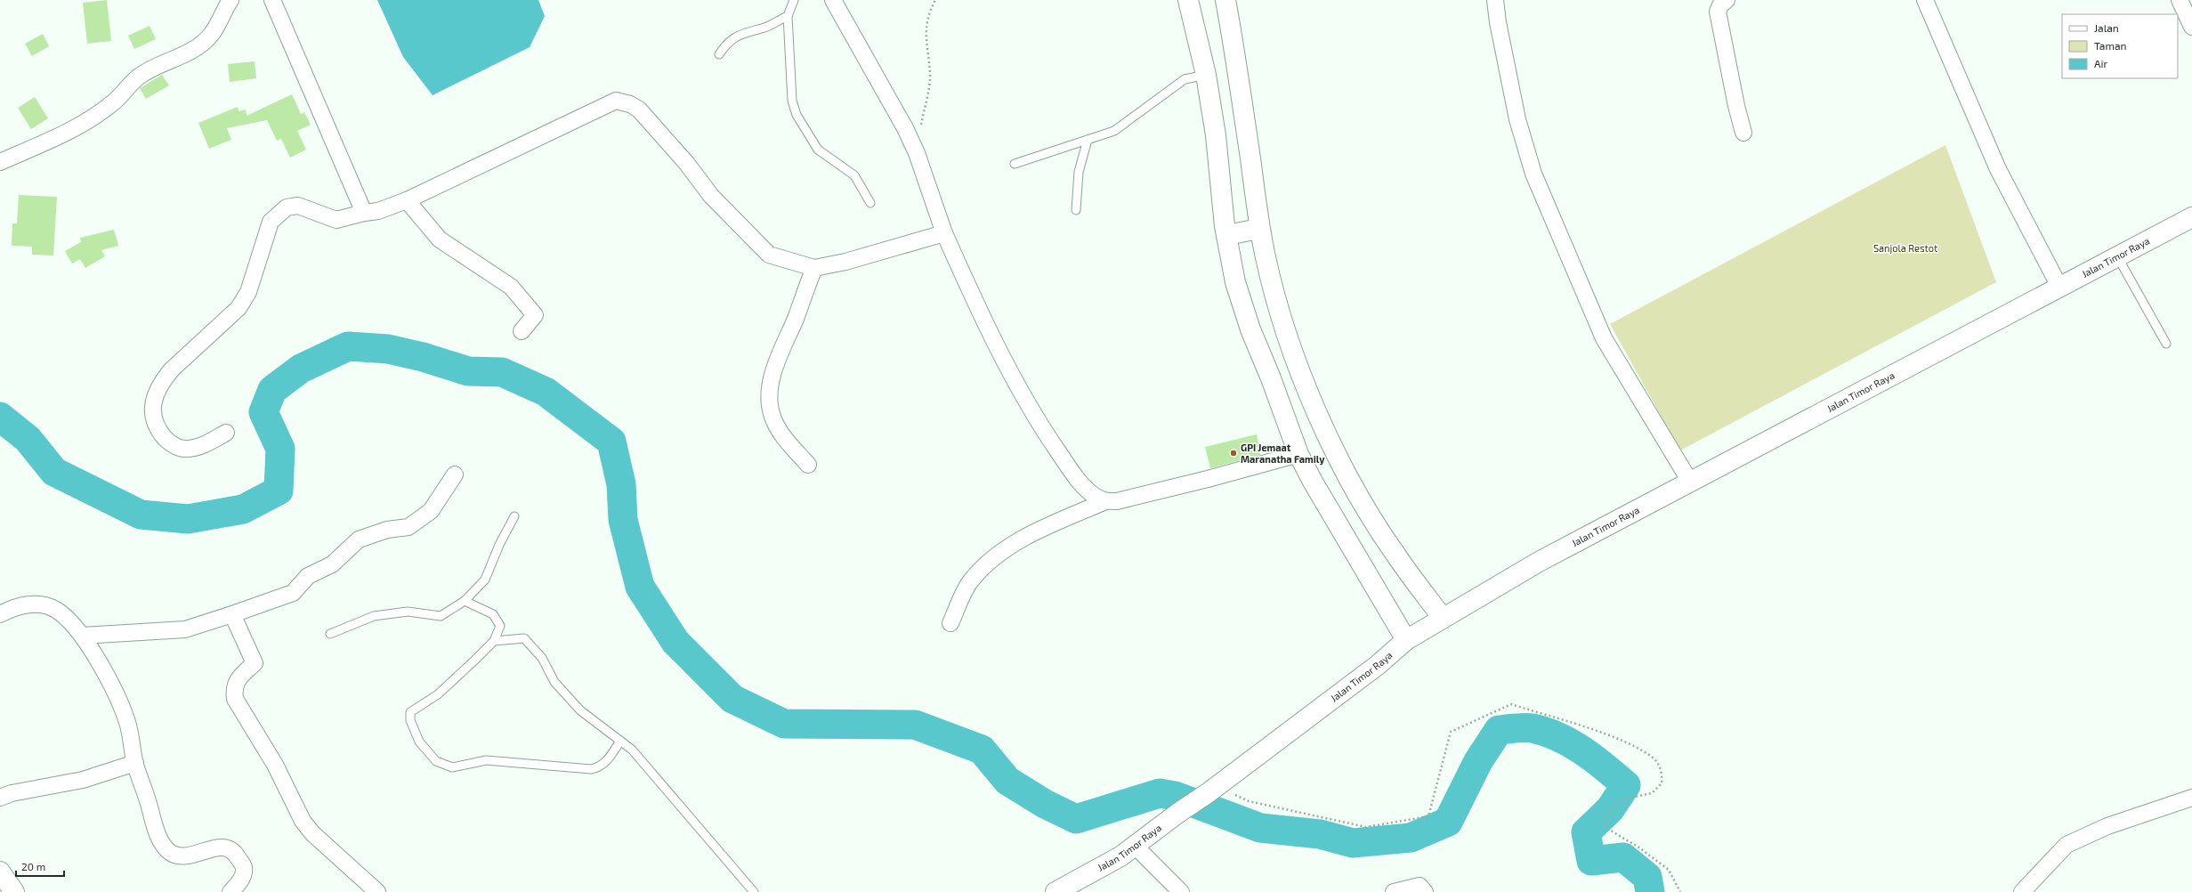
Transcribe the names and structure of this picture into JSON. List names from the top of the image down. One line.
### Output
{"streets":{"main road":["Jalan Timor Raya"]},"parks":["Sanjola Restot"],"places":["GPI Jemaat Maranatha Family"],"legend":["Jalan","Taman","Air"],"scale_bar":"20 m"}
